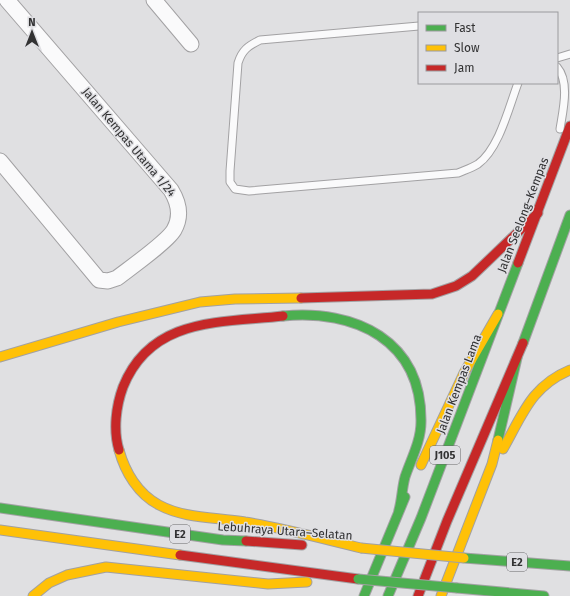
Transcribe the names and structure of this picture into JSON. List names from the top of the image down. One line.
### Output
{"streets":{"main road":["Jalan Seelong–Kempas","Jalan Kempas Lama","J105","Lebuhraya Utara–Selatan","E2"],"street":["Jalan Kempas Utama 1/24"]},"crossings":[["Jalan Seelong–Kempas","Jalan Kempas Lama"]],"legend":["Fast","Slow","Jam"],"north":"top"}
